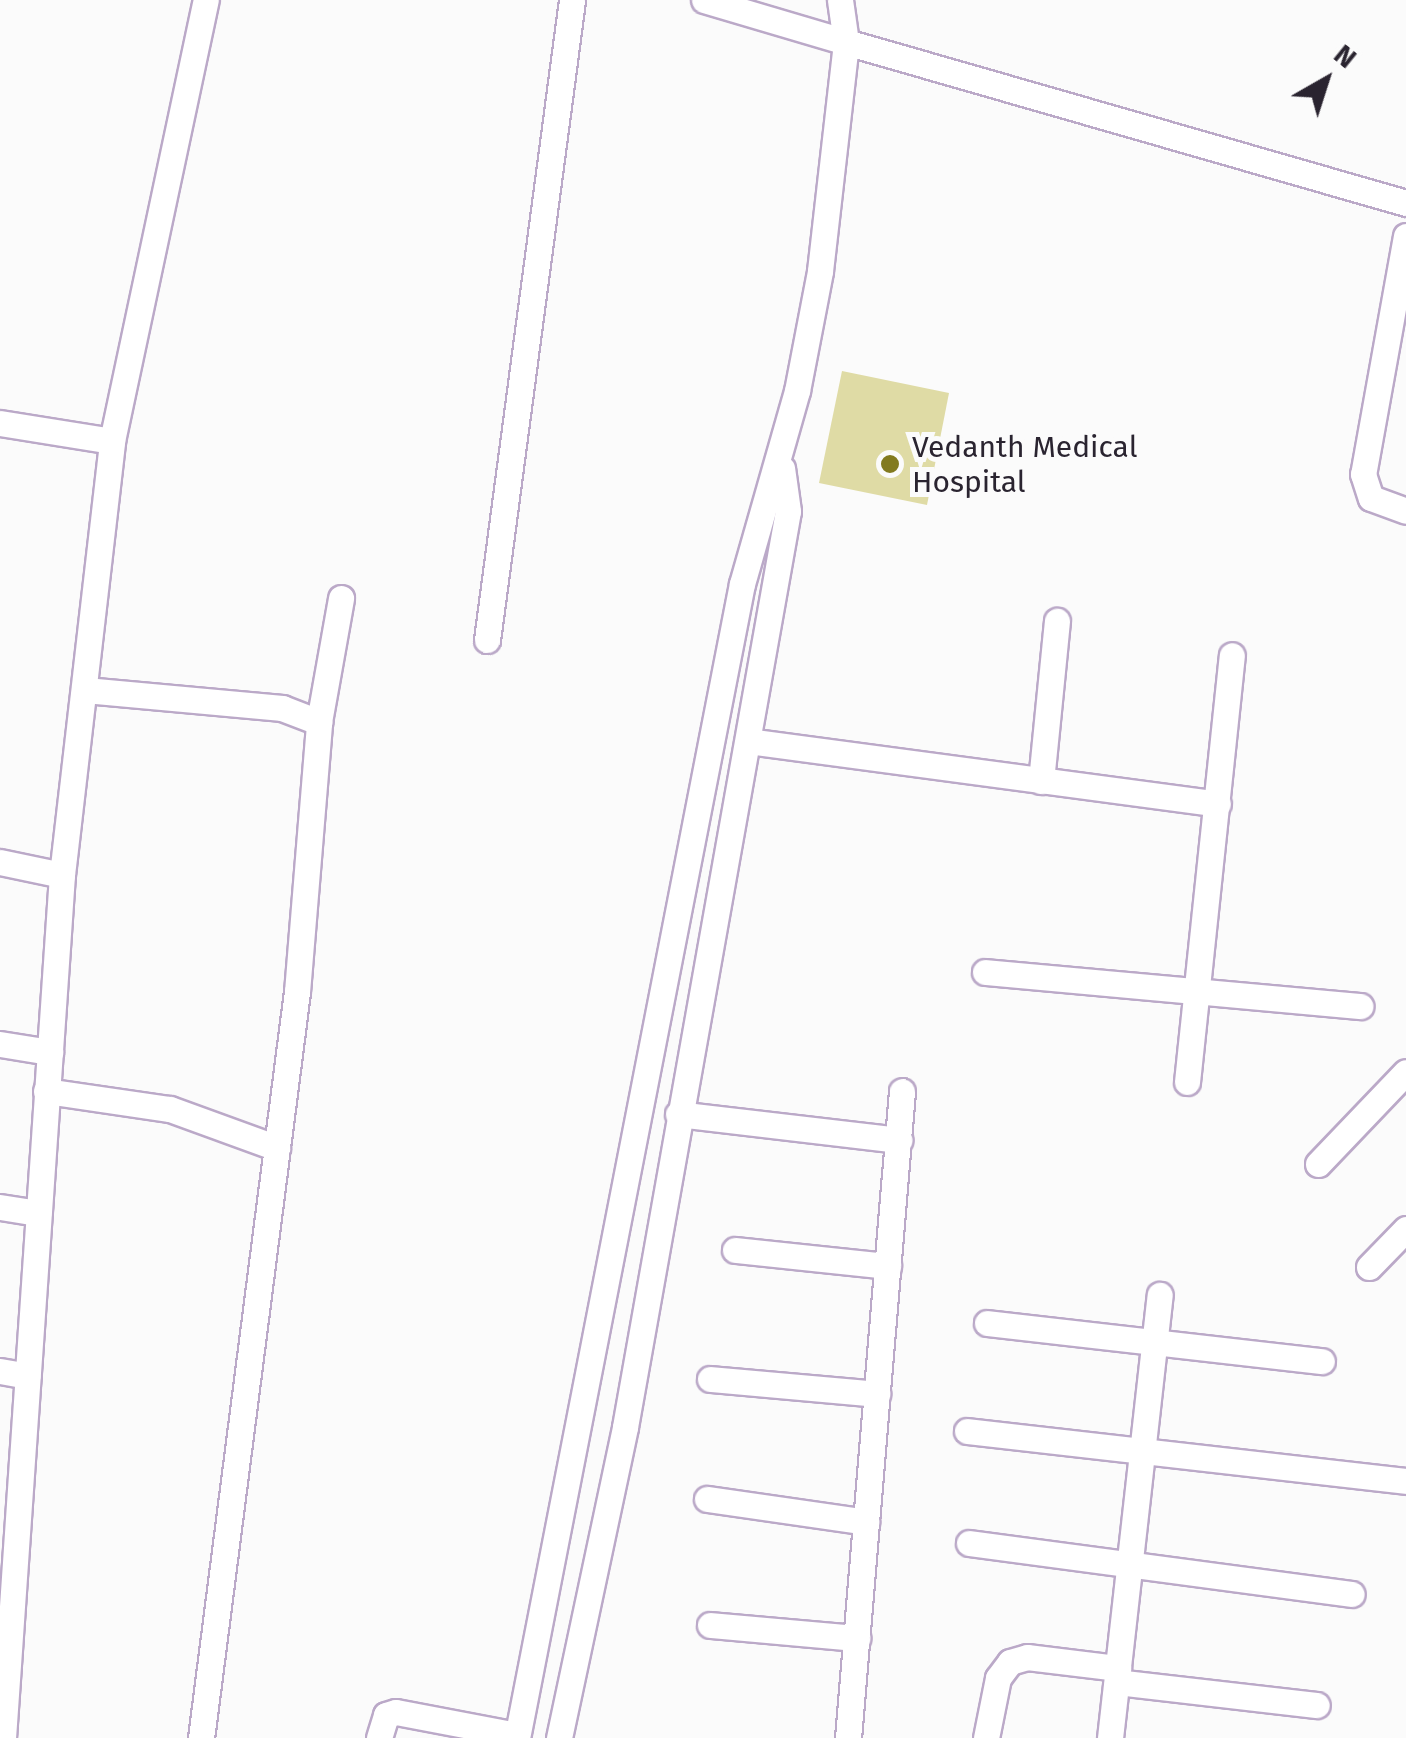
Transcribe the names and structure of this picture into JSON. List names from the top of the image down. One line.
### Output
{"places":["Vedanth Medical Hospital"],"north":"top right"}
